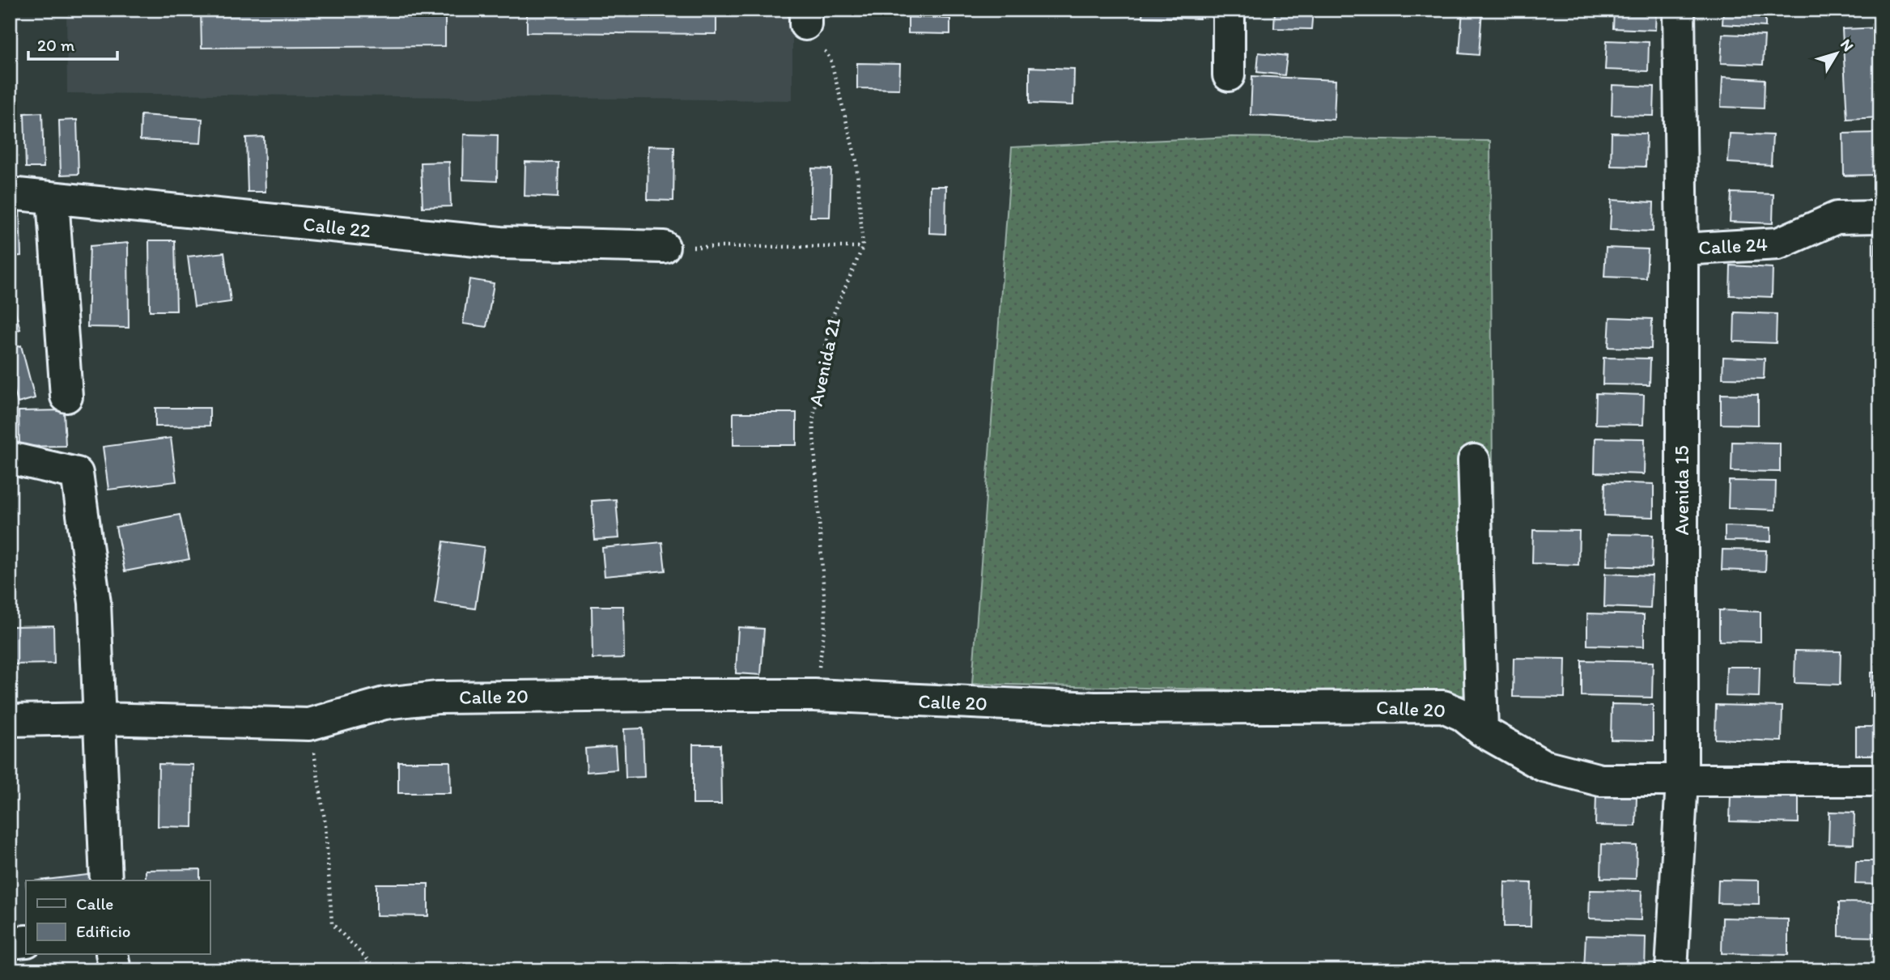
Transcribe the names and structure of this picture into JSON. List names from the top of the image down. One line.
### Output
{"streets":{"street":["Calle 22","Calle 24","Avenida 15","Calle 20"],"path":["Avenida 21"]},"crossings":[["Calle 24","Avenida 15"],["Avenida 21","Calle 20"],["Avenida 15","Calle 20"]],"legend":["Calle","Edificio"],"scale_bar":"20 m","north":"top right"}
